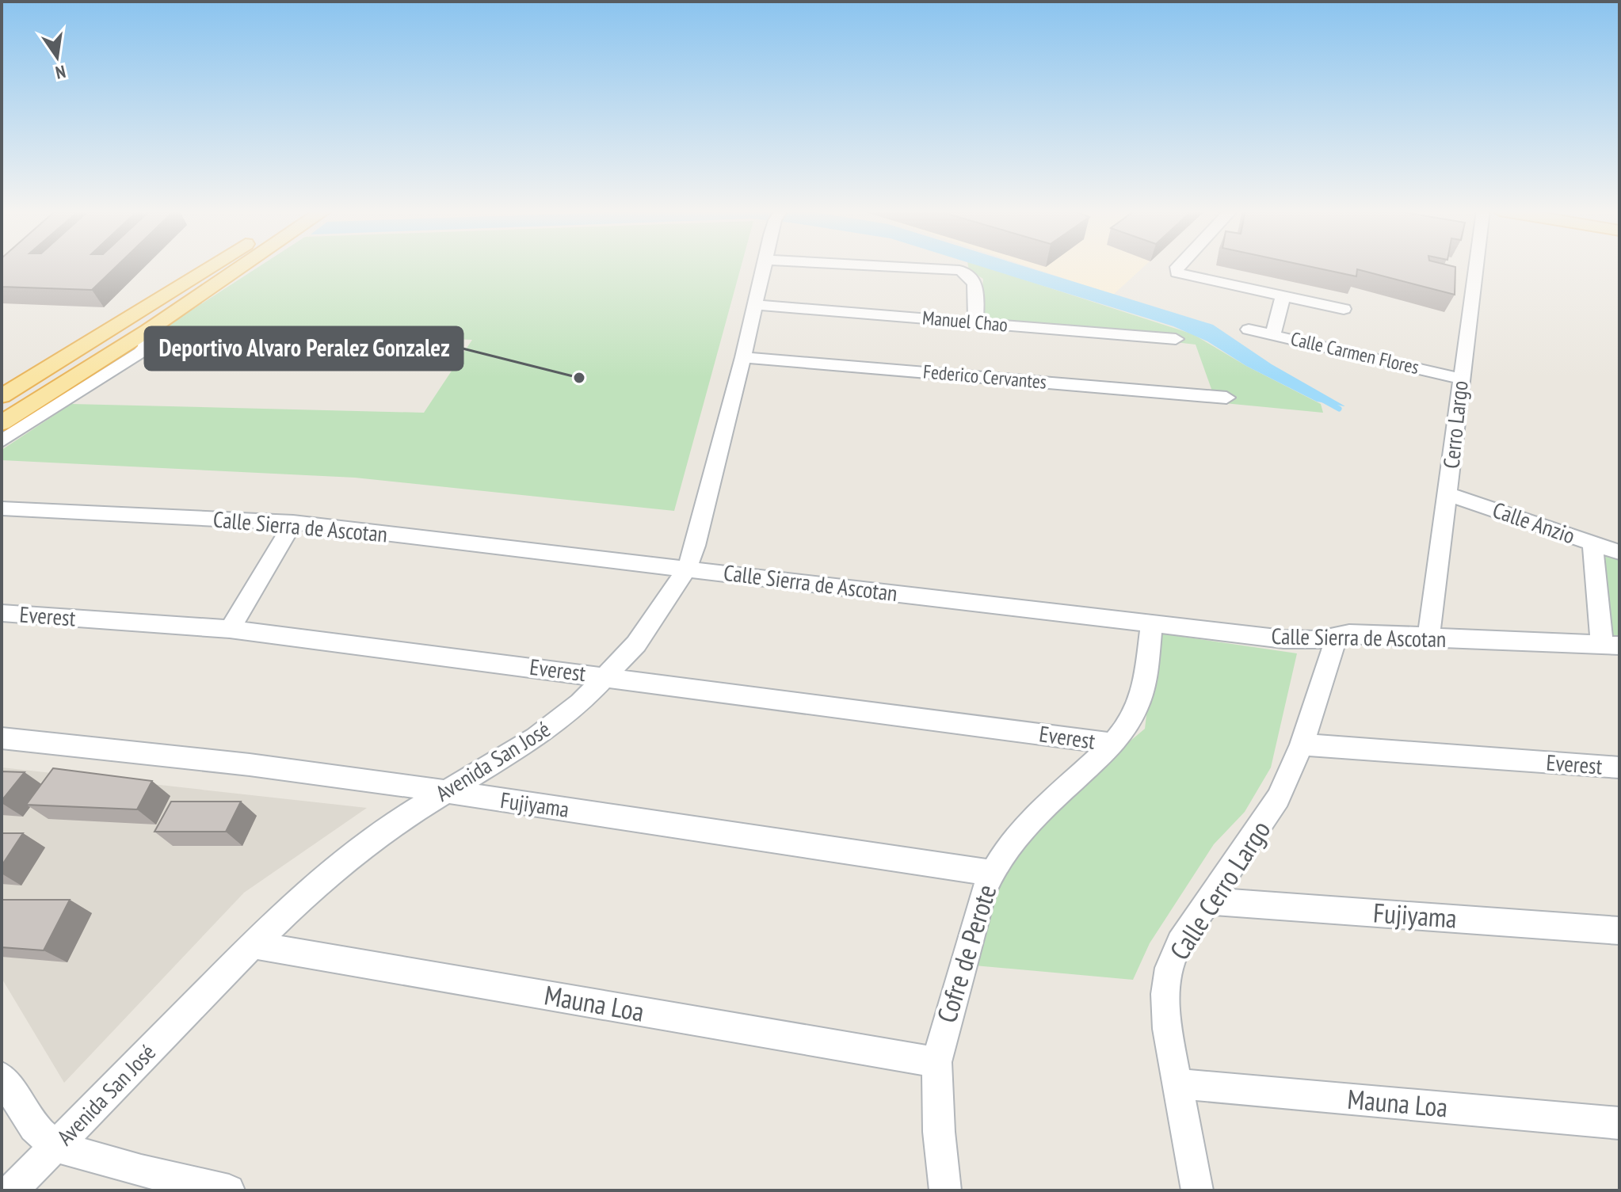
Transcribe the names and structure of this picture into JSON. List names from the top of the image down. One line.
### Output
{"streets":{"street":["Manuel Chao","Calle Carmen Flores","Federico Cervantes","Cerro Largo","Calle Anzio","Calle Sierra de Ascotan","Everest","Avenida San José","Fujiyama","Calle Cerro Largo","Cofre de Perote","Mauna Loa"]},"crossings":[["Manuel Chao","Avenida San José"],["Calle Carmen Flores","Cerro Largo"],["Federico Cervantes","Avenida San José"],["Cerro Largo","Calle Anzio"],["Cerro Largo","Calle Sierra de Ascotan"],["Calle Sierra de Ascotan","Avenida San José"],["Calle Sierra de Ascotan","Calle Cerro Largo"],["Calle Sierra de Ascotan","Cofre de Perote"],["Everest","Avenida San José"],["Everest","Calle Cerro Largo"],["Everest","Cofre de Perote"],["Avenida San José","Fujiyama"],["Avenida San José","Mauna Loa"],["Fujiyama","Calle Cerro Largo"],["Fujiyama","Cofre de Perote"],["Calle Cerro Largo","Mauna Loa"],["Cofre de Perote","Mauna Loa"]],"places":["Deportivo Alvaro Peralez Gonzalez"],"north":"bottom"}
